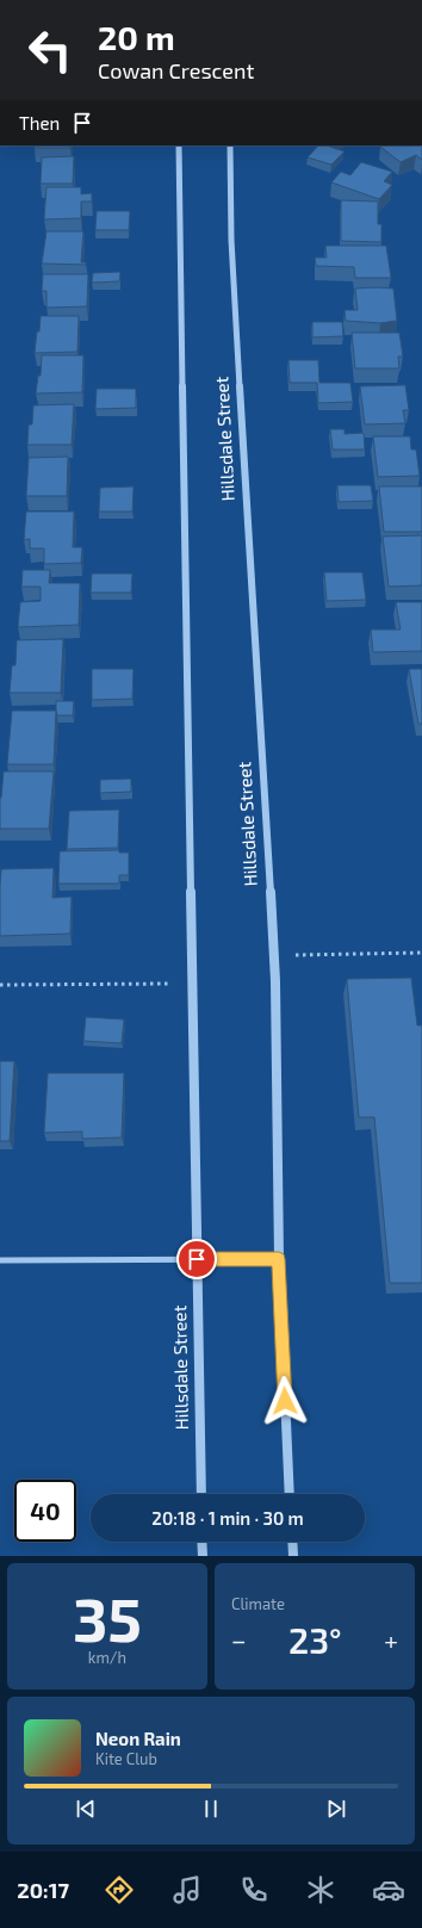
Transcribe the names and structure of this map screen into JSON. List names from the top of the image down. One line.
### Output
{"streets":{"street":["Hillsdale Street"]},"page":{"turn":["20 m","Cowan Crescent"],"then":"Then","limit":"40","trip":"20:18 · 1 min · 30 m","tile":[["35","km/h"],"Climate"],"heat":["−","23°","+"],"song":["Neon Rain","Kite Club"],"tabs":"20:17"}}
